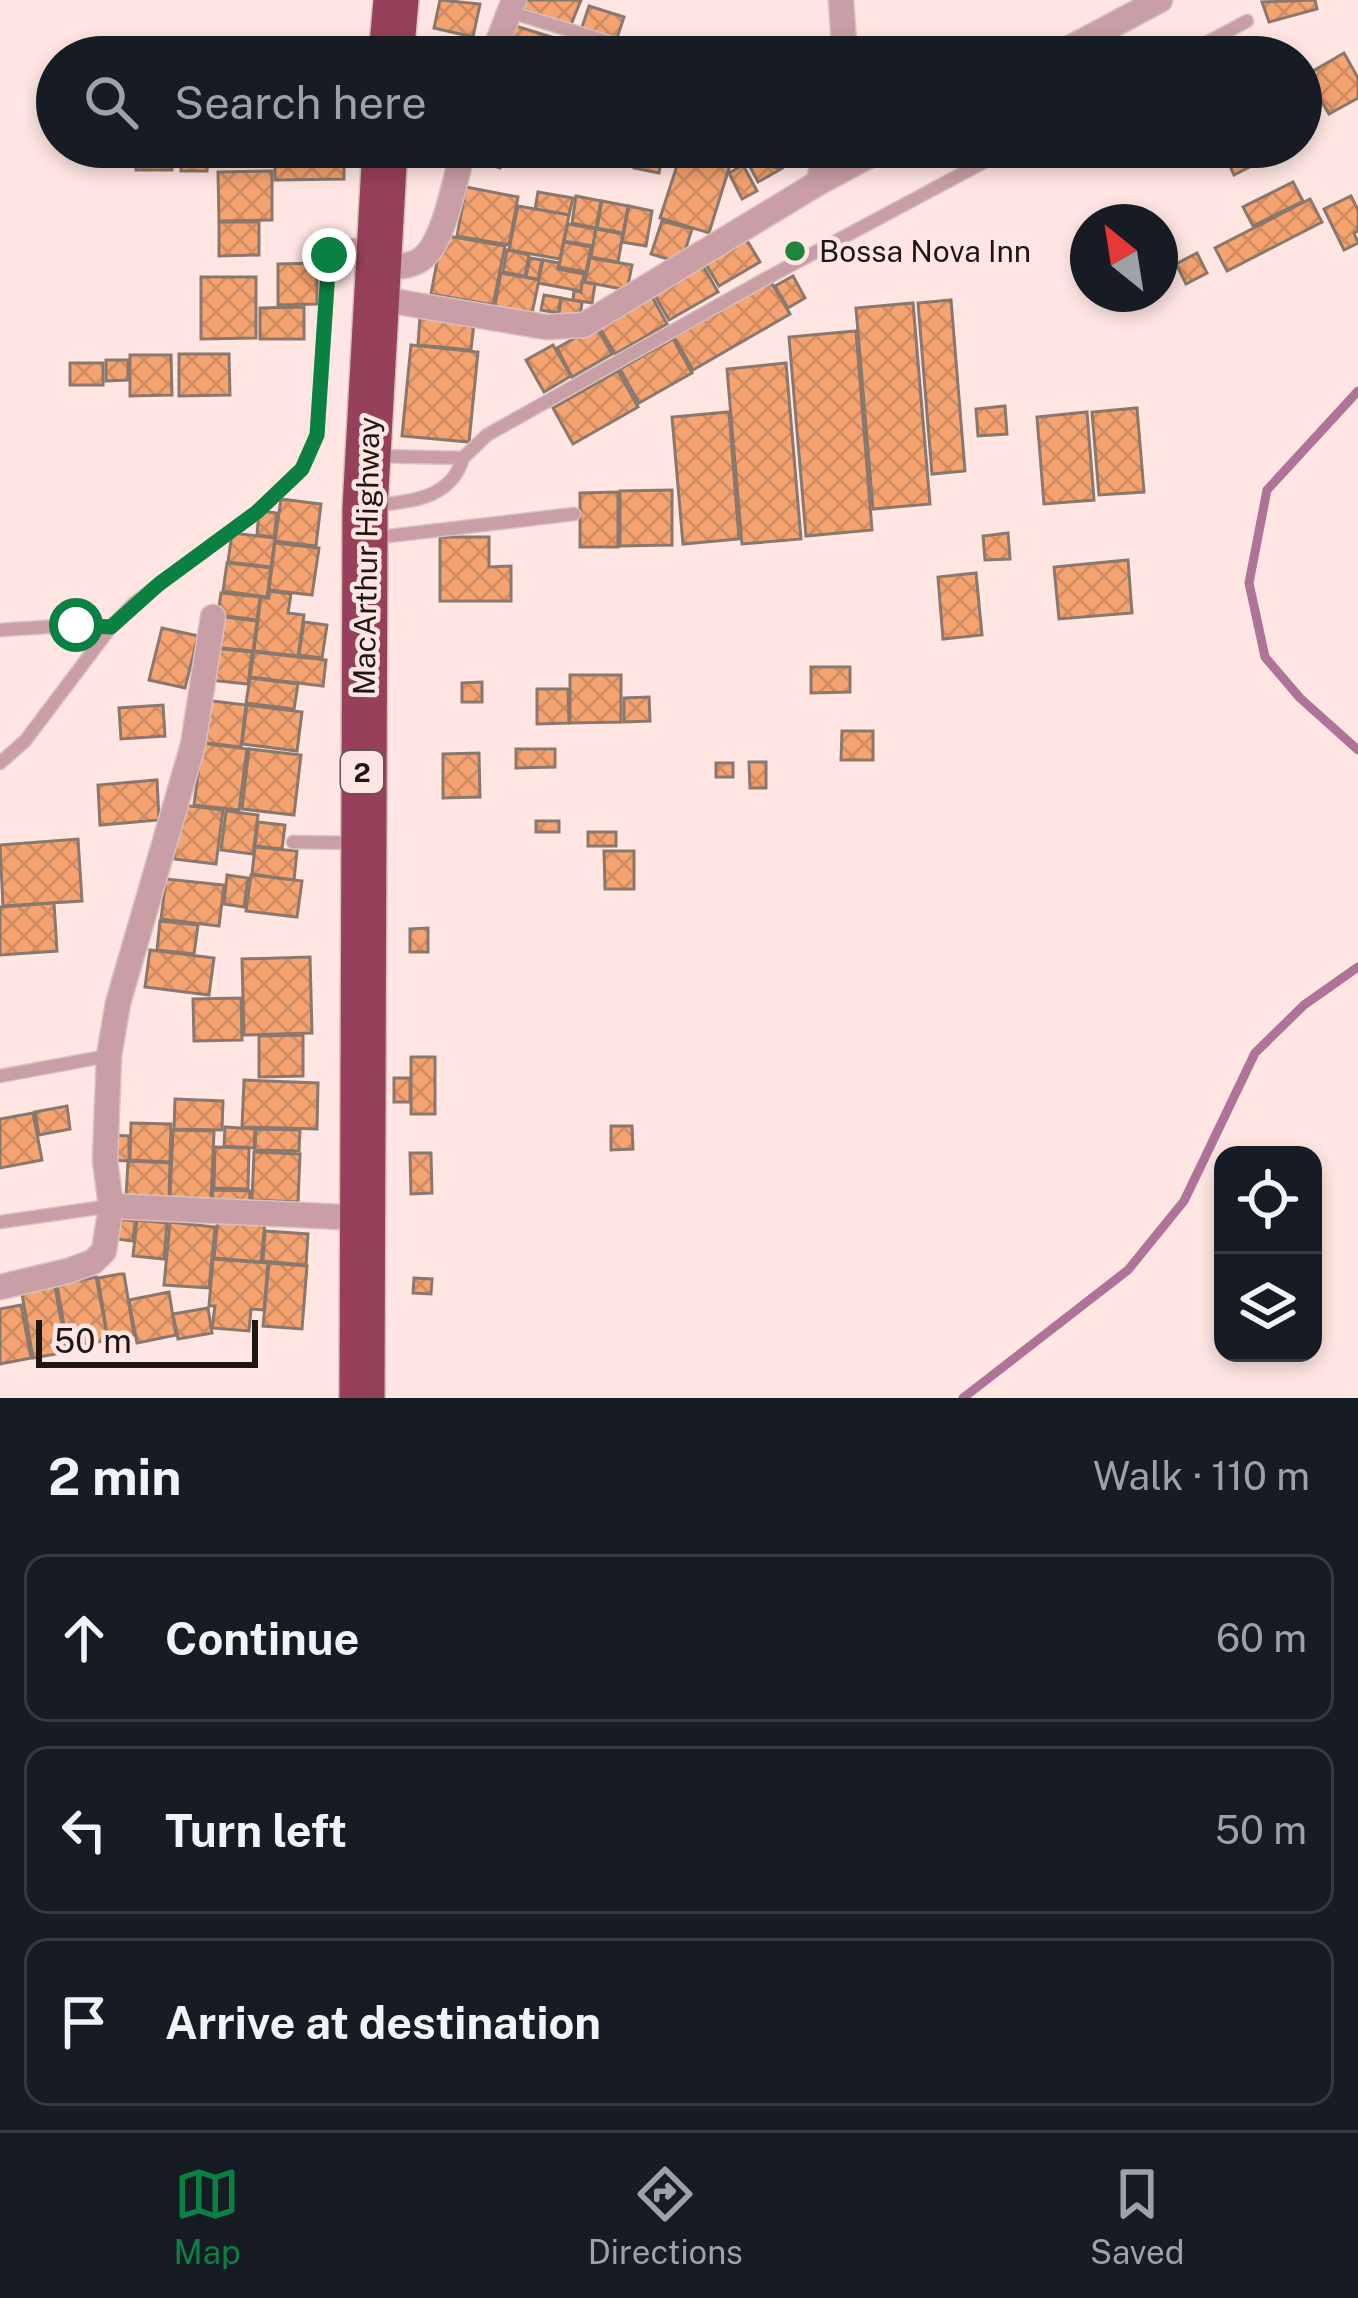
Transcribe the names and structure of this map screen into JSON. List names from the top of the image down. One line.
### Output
{"streets":{"highway":["MacArthur Highway","2"]},"places":["Bossa Nova Inn"],"scale_bar":"50 m","north":"top left","page":{"search":"Search here","scale":"50 m","heading":["2 min","Walk · 110 m"],"list":[["Continue","60 m"],["Turn left","50 m"],"Arrive at destination"],"nav":["Map","Directions","Saved"]}}
